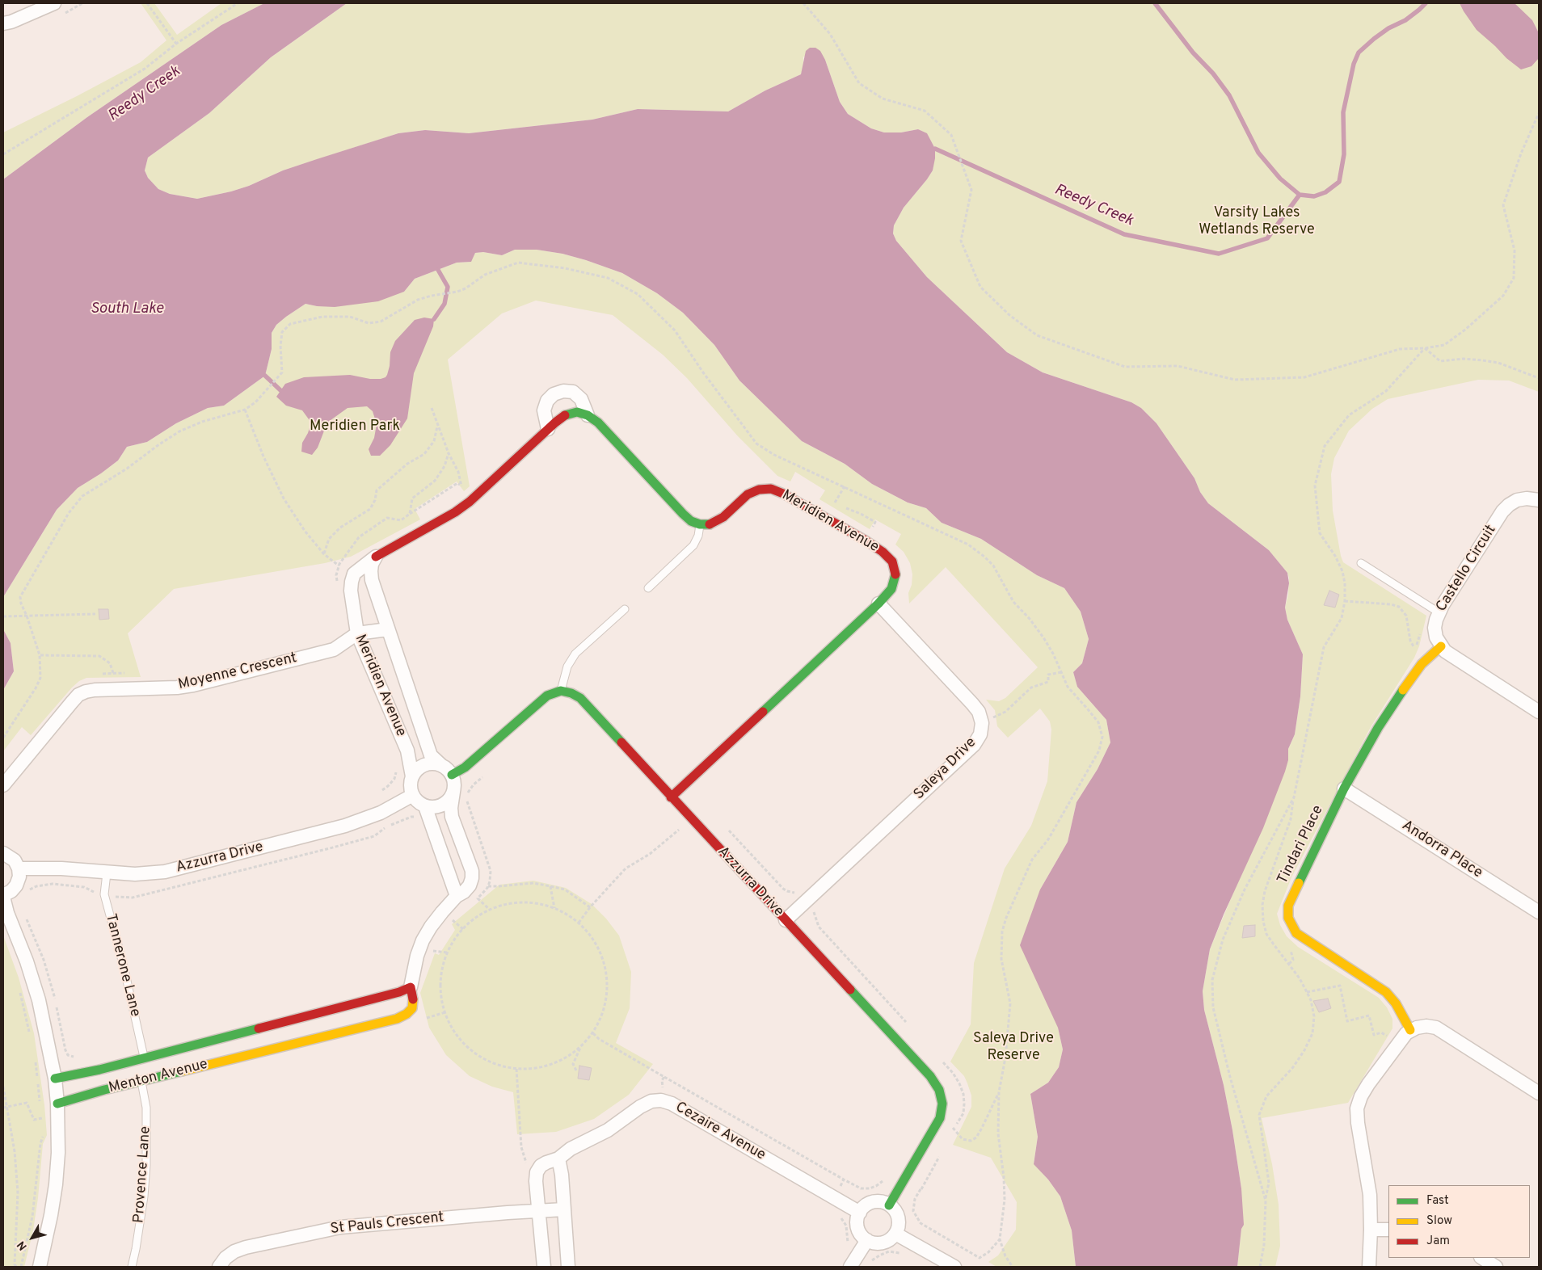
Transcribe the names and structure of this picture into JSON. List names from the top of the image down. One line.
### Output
{"streets":{"street":["Meridien Avenue","Castello Circuit","Moyenne Crescent","Saleya Drive","Tindari Place","Andorra Place","Azzurra Drive","Menton Avenue","Cezaire Avenue","St Pauls Crescent"],"lane":["Tannerone Lane","Provence Lane"]},"crossings":[["Meridien Avenue","Moyenne Crescent"],["Meridien Avenue","Saleya Drive"],["Meridien Avenue","Azzurra Drive"],["Castello Circuit","Tindari Place"],["Saleya Drive","Azzurra Drive"],["Tindari Place","Andorra Place"],["Azzurra Drive","Tannerone Lane"],["Azzurra Drive","Cezaire Avenue"],["Tannerone Lane","Menton Avenue"],["Menton Avenue","Provence Lane"]],"water":["Reedy Creek","South Lake"],"parks":["Varsity Lakes Wetlands Reserve","Meridien Park","Saleya Drive Reserve"],"legend":["Fast","Slow","Jam"],"north":"bottom left"}
